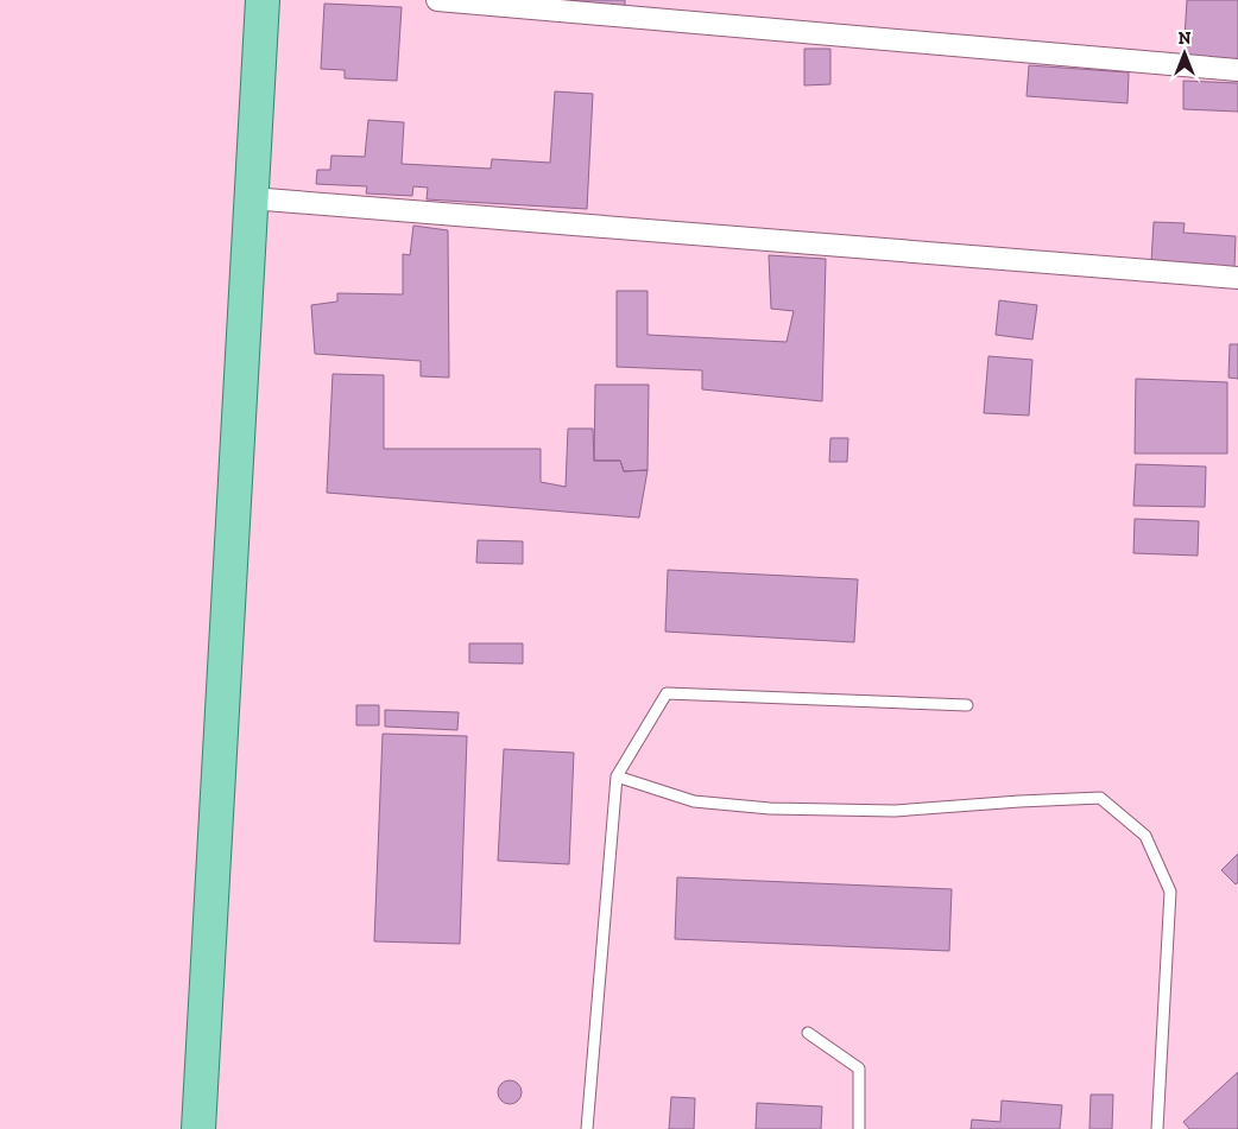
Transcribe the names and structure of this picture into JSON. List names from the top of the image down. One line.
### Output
{"north":"top"}
